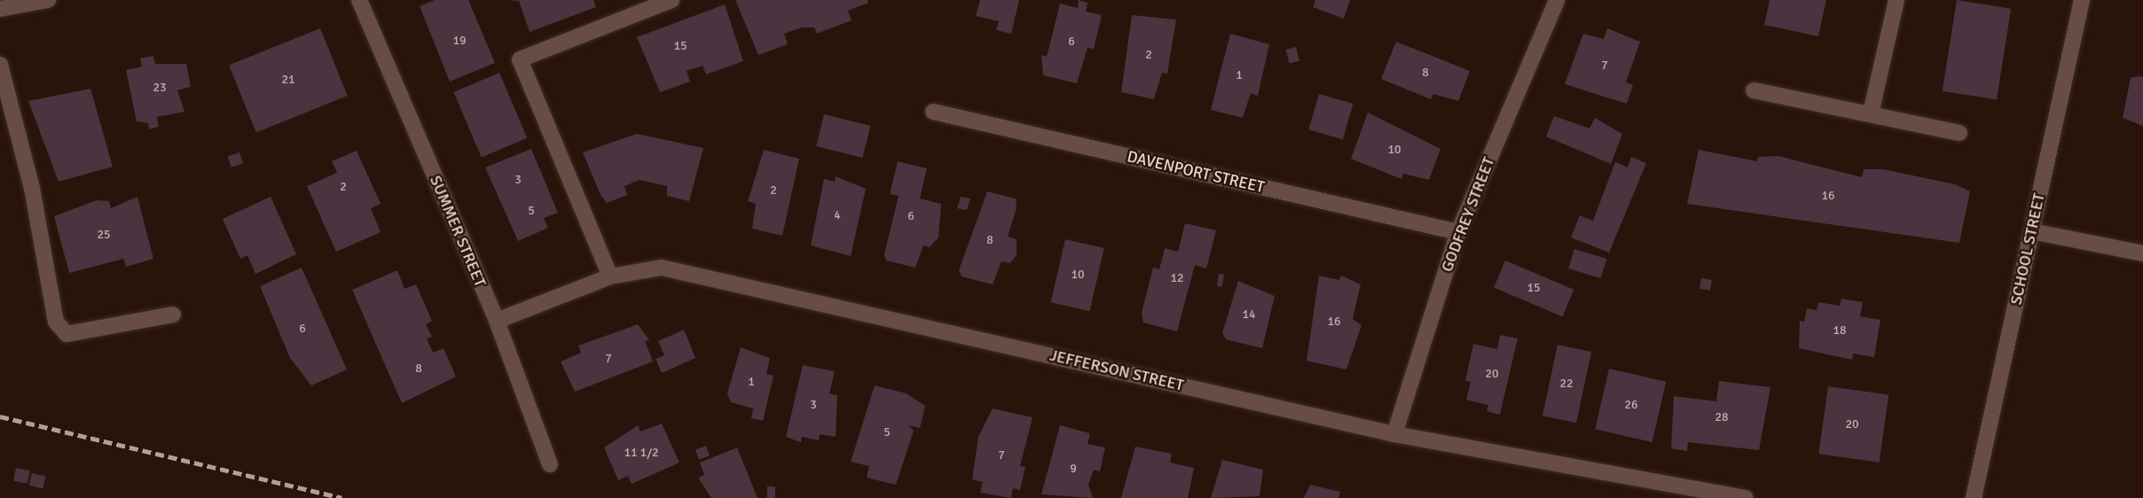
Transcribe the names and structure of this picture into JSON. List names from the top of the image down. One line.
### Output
{"streets":{"street":["DAVENPORT STREET","GODFREY STREET","SUMMER STREET","SCHOOL STREET","JEFFERSON STREET"]},"crossings":[["DAVENPORT STREET","GODFREY STREET"],["GODFREY STREET","JEFFERSON STREET"],["SUMMER STREET","JEFFERSON STREET"]],"house_numbers":["19","6","15","2","7","8","1","21","23","10","3","2","2","16","5","4","6","25","8","10","12","15","14","16","6","18","7","8","20","1","22","3","26","28","20","5","11 1/2","7","9"]}
